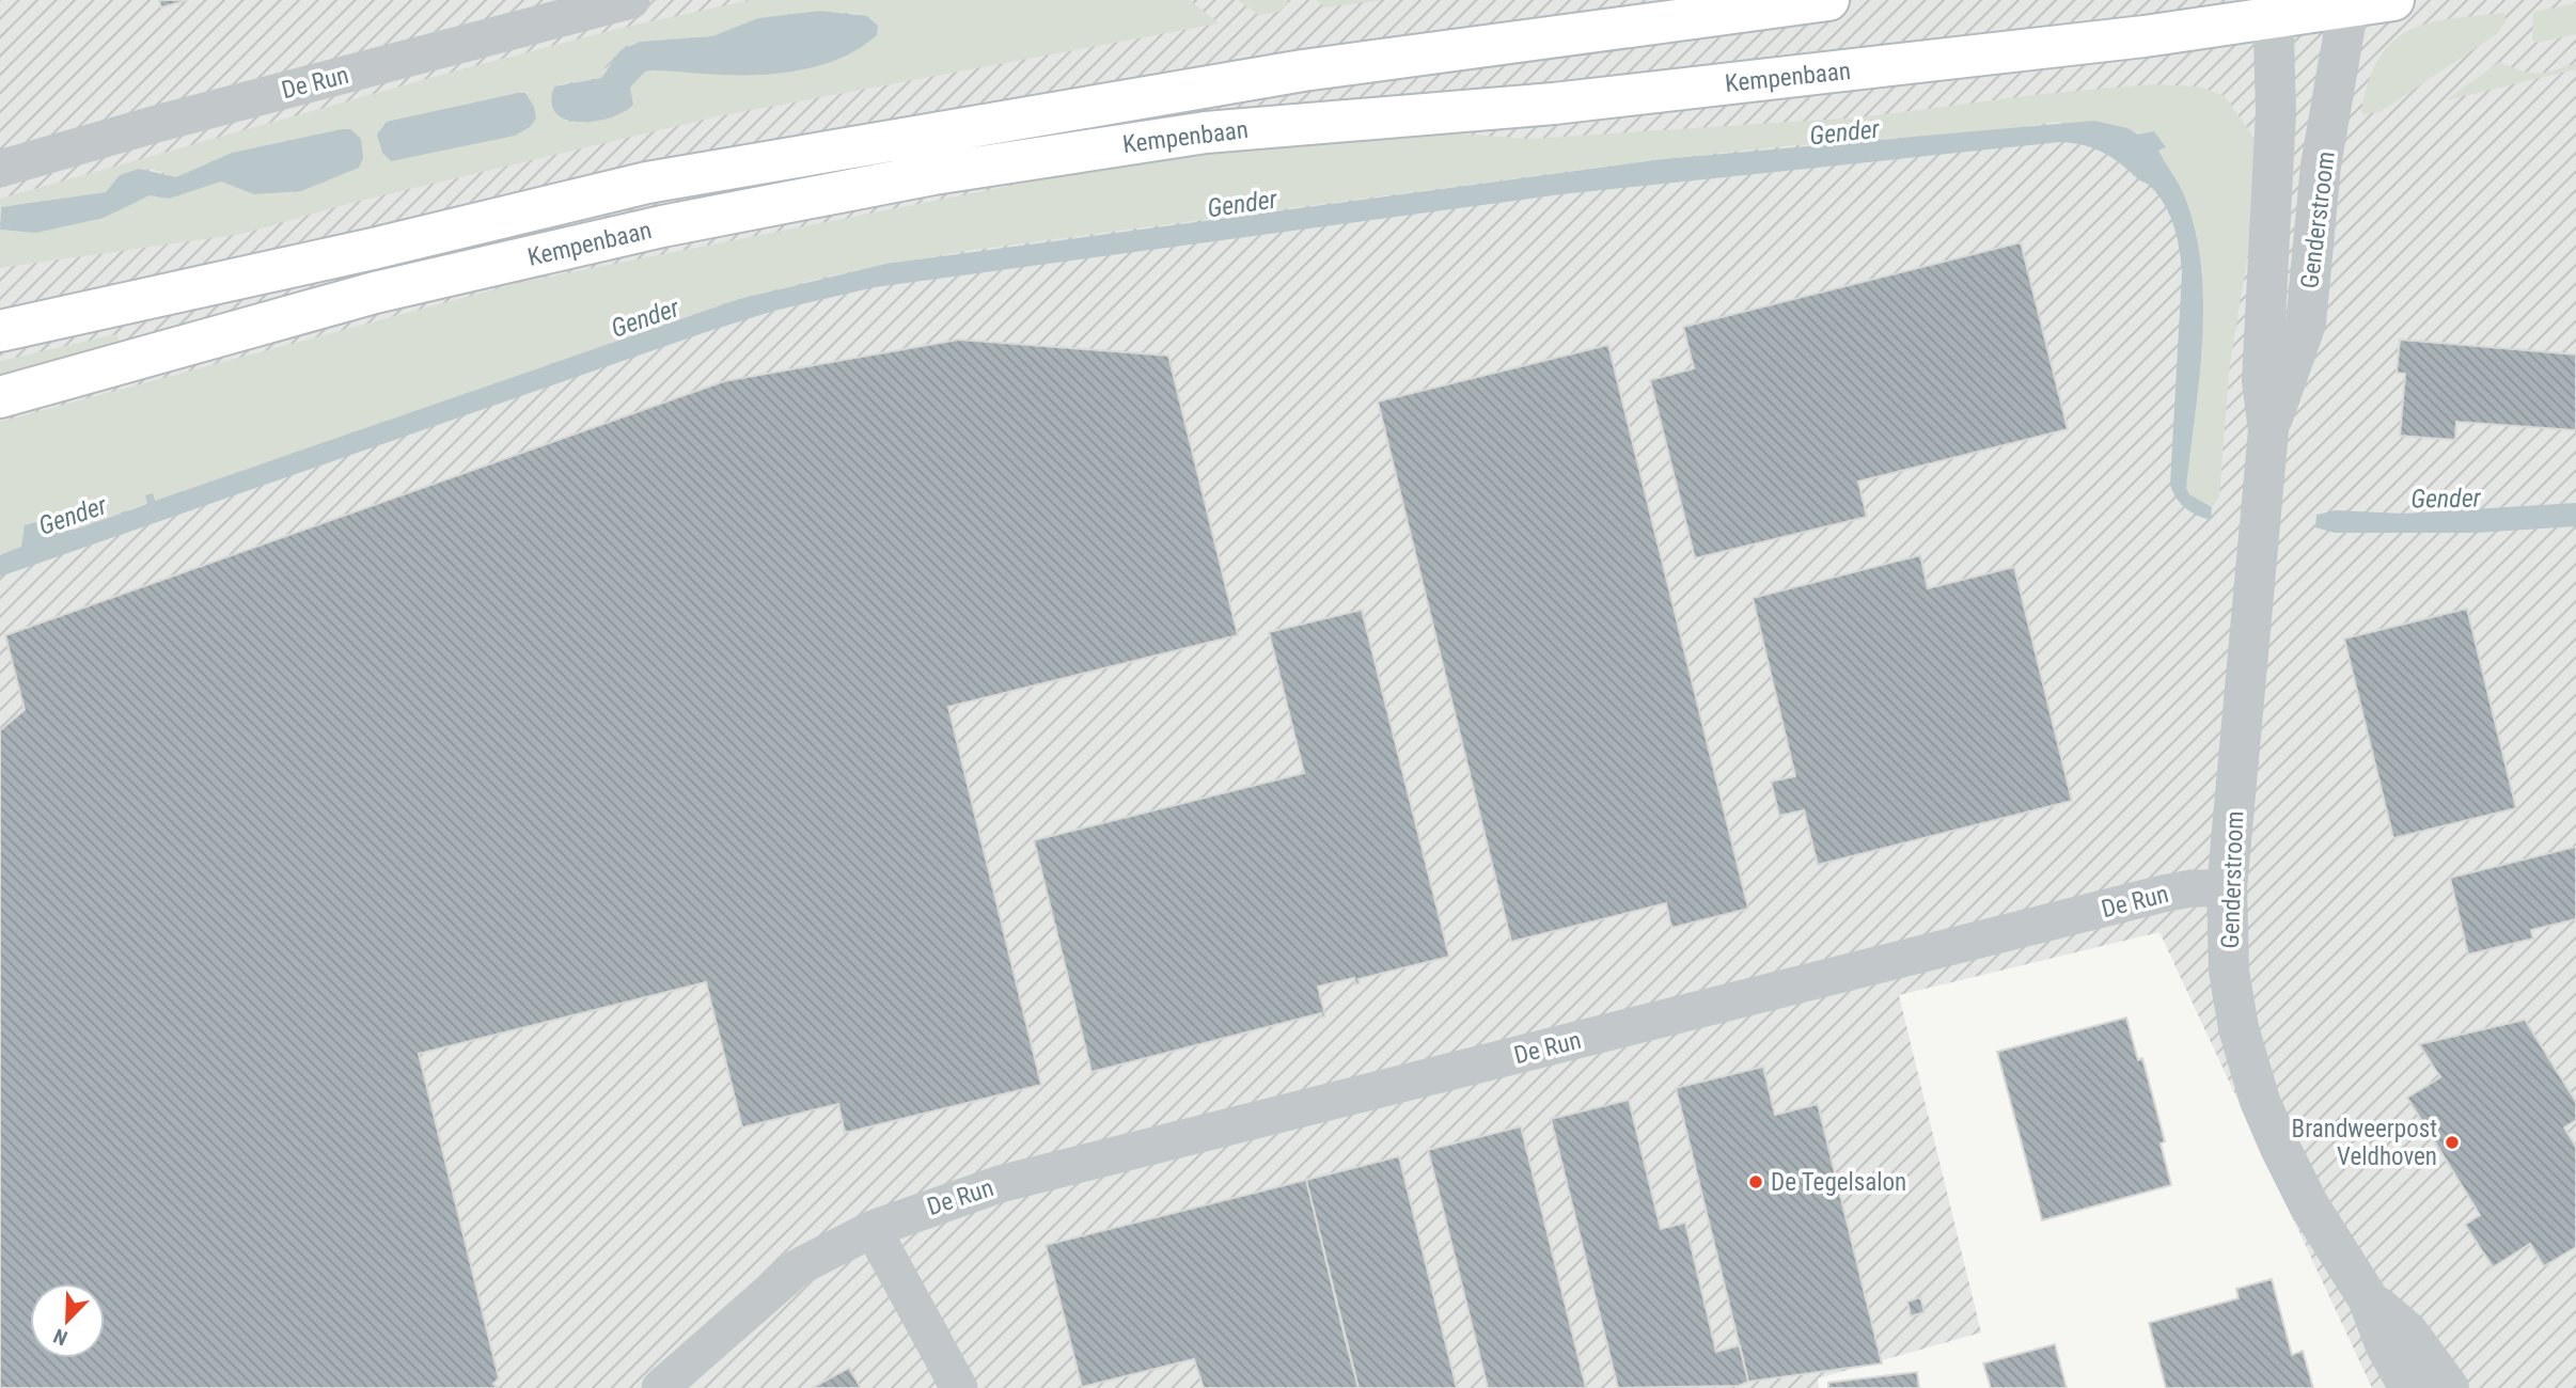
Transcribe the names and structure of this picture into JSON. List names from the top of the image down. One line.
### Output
{"streets":{"main road":["Kempenbaan"],"street":["De Run","Genderstroom"]},"crossings":[["Kempenbaan","Genderstroom"],["De Run","Genderstroom"]],"water":["Gender"],"places":["Brandweerpost Veldhoven","De Tegelsalon"],"north":"bottom left"}
